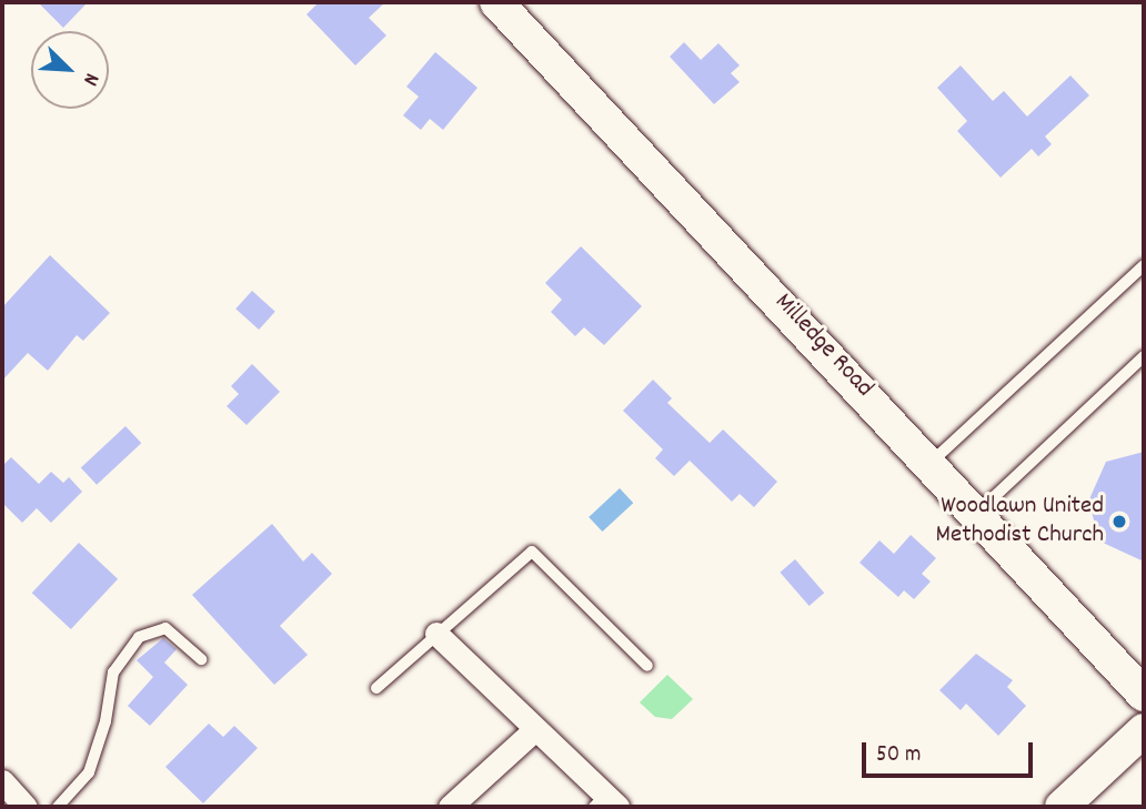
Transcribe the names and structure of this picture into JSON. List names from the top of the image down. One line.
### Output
{"streets":{"street":["Milledge Road"]},"places":["Woodlawn United Methodist Church"],"scale_bar":"50 m","north":"bottom right"}
